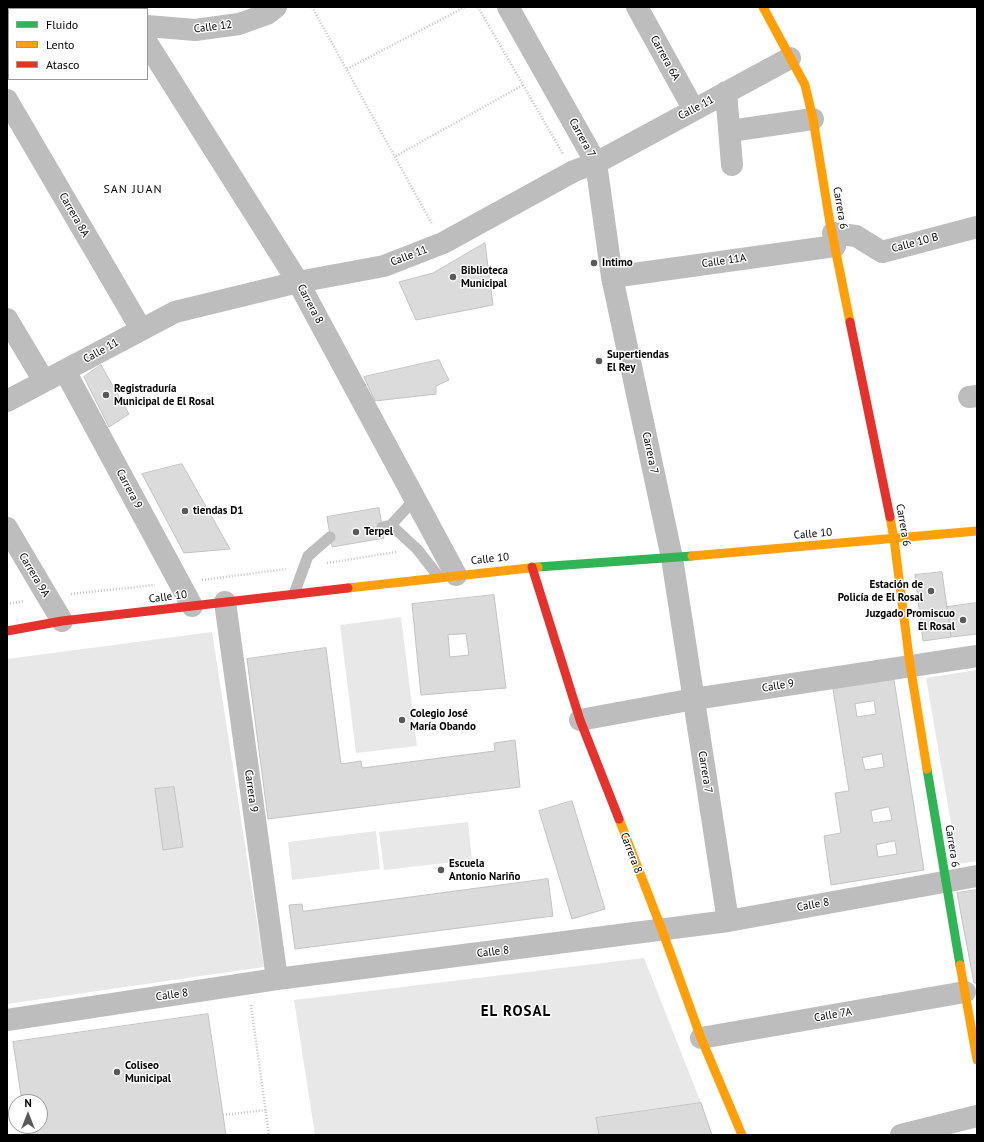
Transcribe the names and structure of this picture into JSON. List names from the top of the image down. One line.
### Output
{"streets":{"street":["Calle 12","Carrera 6A","Calle 11","Carrera 7","Carrera 6","Carrera 8A","Calle 10 B","Calle 11A","Carrera 8","Carrera 9","Calle 10","Carrera 9A","Calle 9","Calle 8","Calle 7A"]},"crossings":[["Carrera 6A","Calle 11"],["Calle 11","Carrera 7"],["Calle 11","Carrera 6"],["Calle 11","Carrera 8A"],["Calle 11","Carrera 8"],["Calle 11","Carrera 9"],["Carrera 7","Calle 11A"],["Carrera 7","Calle 10"],["Carrera 7","Calle 9"],["Carrera 7","Calle 8"],["Carrera 6","Calle 10 B"],["Carrera 6","Calle 11A"],["Carrera 6","Calle 10"],["Carrera 6","Calle 9"],["Carrera 6","Calle 8"],["Carrera 6","Calle 7A"],["Calle 10 B","Calle 11A"],["Carrera 8","Calle 10"],["Carrera 8","Calle 9"],["Carrera 8","Calle 8"],["Carrera 8","Calle 7A"],["Carrera 9","Calle 10"],["Carrera 9","Calle 8"],["Calle 10","Carrera 9A"]],"districts":["SAN JUAN","EL ROSAL"],"places":["Intimo","Biblioteca Municipal","Supertiendas El Rey","Registraduría Municipal de El Rosal","tiendas D1","Terpel","Estación de Policía de El Rosal","Juzgado Promiscuo El Rosal","Colegio José María Obando","Escuela Antonio Nariño","Coliseo Municipal"],"legend":["Fluido","Lento","Atasco"],"north":"top"}
